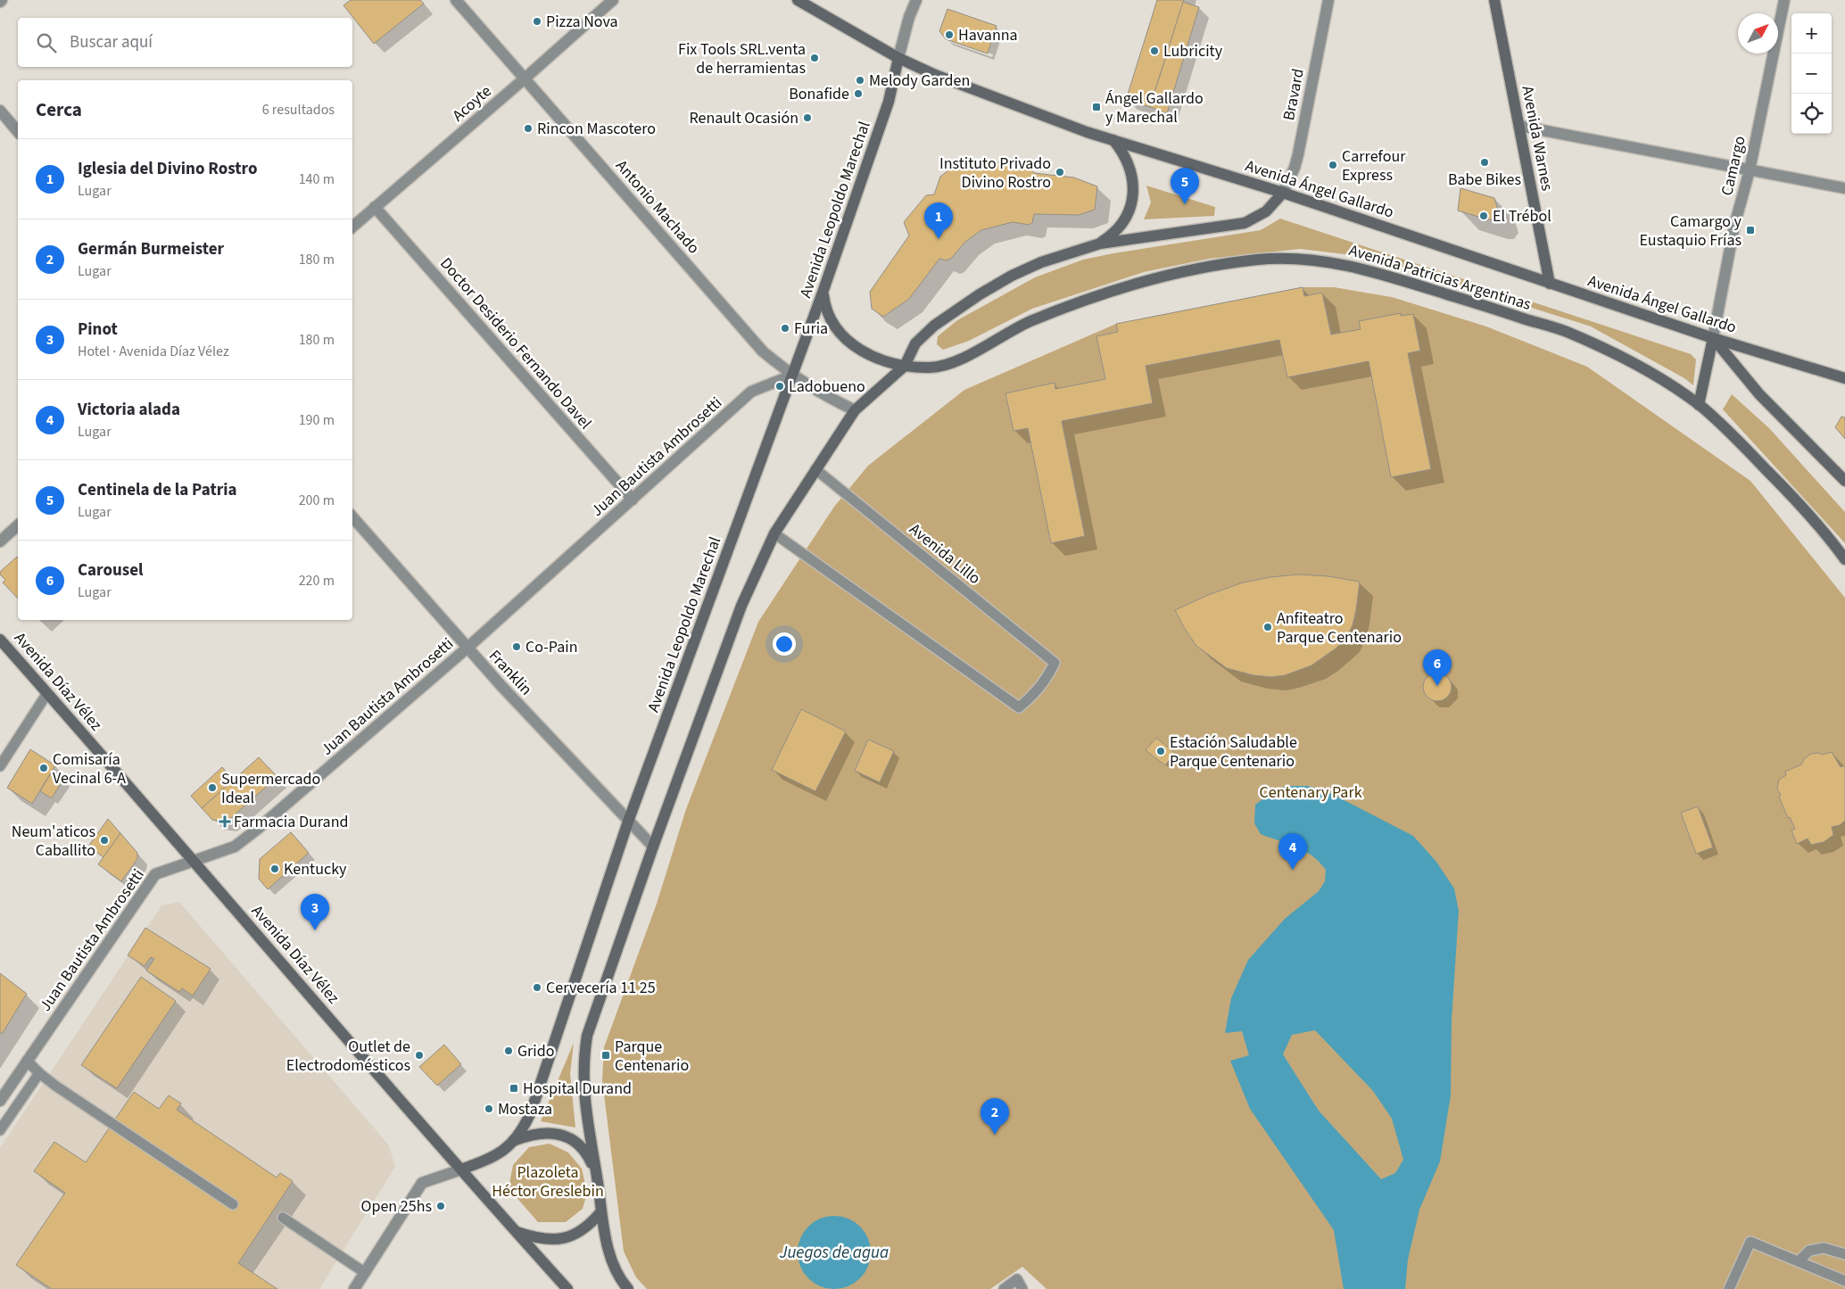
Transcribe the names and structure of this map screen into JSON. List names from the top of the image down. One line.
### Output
{"streets":{"main road":["Avenida Warnes","Avenida Ángel Gallardo","Avenida Leopoldo Marechal","Avenida Patricias Argentinas","Avenida Díaz Vélez"],"street":["Bravard","Acoyte","Camargo","Antonio Machado","Doctor Desiderio Fernando Davel","Juan Bautista Ambrosetti","Franklin"],"lane":["Avenida Lillo"]},"crossings":[["Bravard","Avenida Ángel Gallardo"],["Acoyte","Antonio Machado"],["Acoyte","Doctor Desiderio Fernando Davel"],["Avenida Warnes","Avenida Ángel Gallardo"],["Camargo","Avenida Ángel Gallardo"],["Avenida Ángel Gallardo","Avenida Leopoldo Marechal"],["Antonio Machado","Avenida Leopoldo Marechal"],["Antonio Machado","Juan Bautista Ambrosetti"],["Avenida Leopoldo Marechal","Avenida Patricias Argentinas"],["Avenida Leopoldo Marechal","Juan Bautista Ambrosetti"],["Avenida Leopoldo Marechal","Franklin"],["Avenida Leopoldo Marechal","Avenida Díaz Vélez"],["Doctor Desiderio Fernando Davel","Juan Bautista Ambrosetti"],["Juan Bautista Ambrosetti","Franklin"],["Juan Bautista Ambrosetti","Avenida Díaz Vélez"]],"water":["Juegos de agua"],"parks":["Centenary Park","Plazoleta Héctor Greslebin"],"places":{"other":["Pizza Nova","Havanna","Lubricity","Fix Tools SRL.venta de herramientas","Melody Garden","Bonafide","Renault Ocasión","Rincon Mascotero","Babe Bikes","Carrefour Express","Instituto Privado Divino Rostro","El Trébol","Furia","Ladobueno","Anfiteatro Parque Centenario","Co-Pain","Estación Saludable Parque Centenario","Comisaría Vecinal 6-A","Supermercado Ideal","Neum'aticos Caballito","Kentucky","Cervecería 11 25","Grido","Outlet de Electrodomésticos","Mostaza","Open 25hs"],"transit":["Ángel Gallardo y Marechal","Camargo y Eustaquio Frías","Parque Centenario","Hospital Durand"],"health":["Farmacia Durand"]},"north":"top right","page":{"map_buttons":["+","−"],"search":"Buscar aquí","heading":["Cerca","6 resultados"],"list":[{"mark":"1","name":"Iglesia del Divino Rostro","note":"Lugar","value":"140 m"},{"mark":"2","name":"Germán Burmeister","note":"Lugar","value":"180 m"},{"mark":"3","name":"Pinot","note":"Hotel · Avenida Díaz Vélez","value":"180 m"},{"mark":"4","name":"Victoria alada","note":"Lugar","value":"190 m"},{"mark":"5","name":"Centinela de la Patria","note":"Lugar","value":"200 m"},{"mark":"6","name":"Carousel","note":"Lugar","value":"220 m"}],"pins":["5","1","6","4","3","2"]}}
